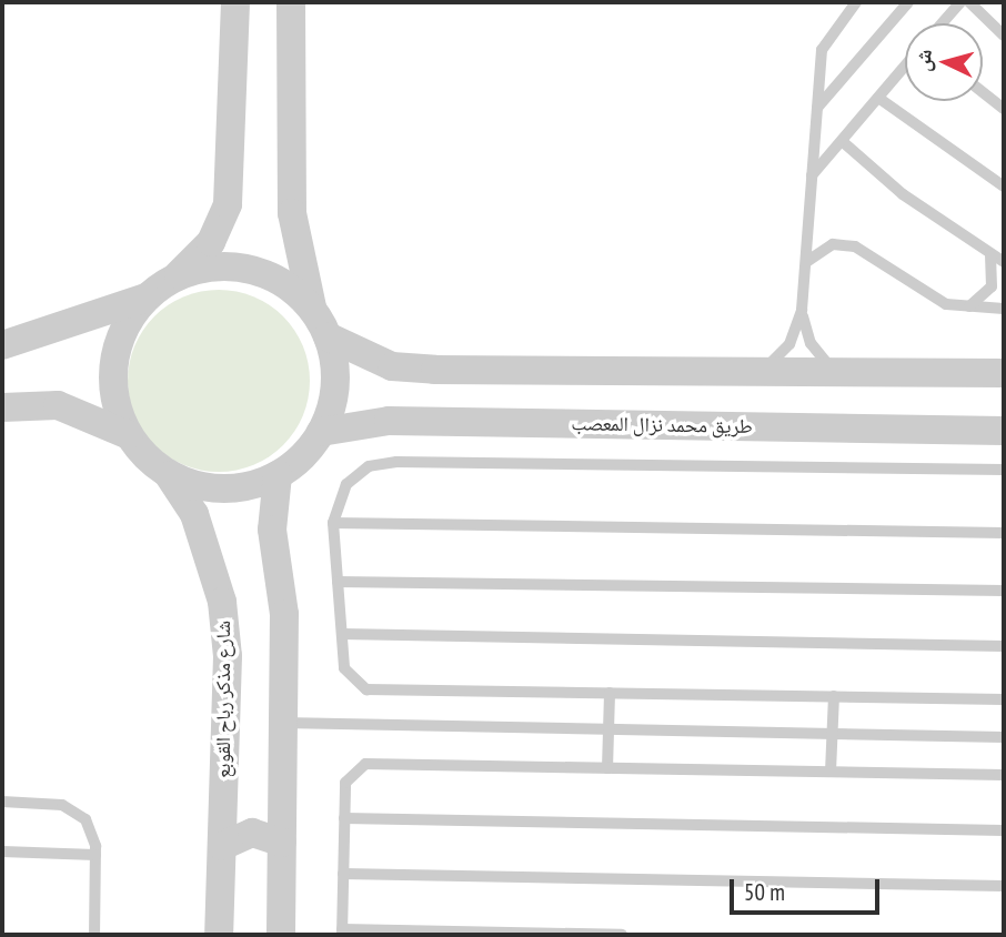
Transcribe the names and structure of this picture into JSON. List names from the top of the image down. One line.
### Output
{"streets":{"street":["طريق محمد نزال المعصب","شارع مذكر رباح القوبع"]},"crossings":[["طريق محمد نزال المعصب","شارع مذكر رباح القوبع"]],"scale_bar":"50 m","north":"left"}
